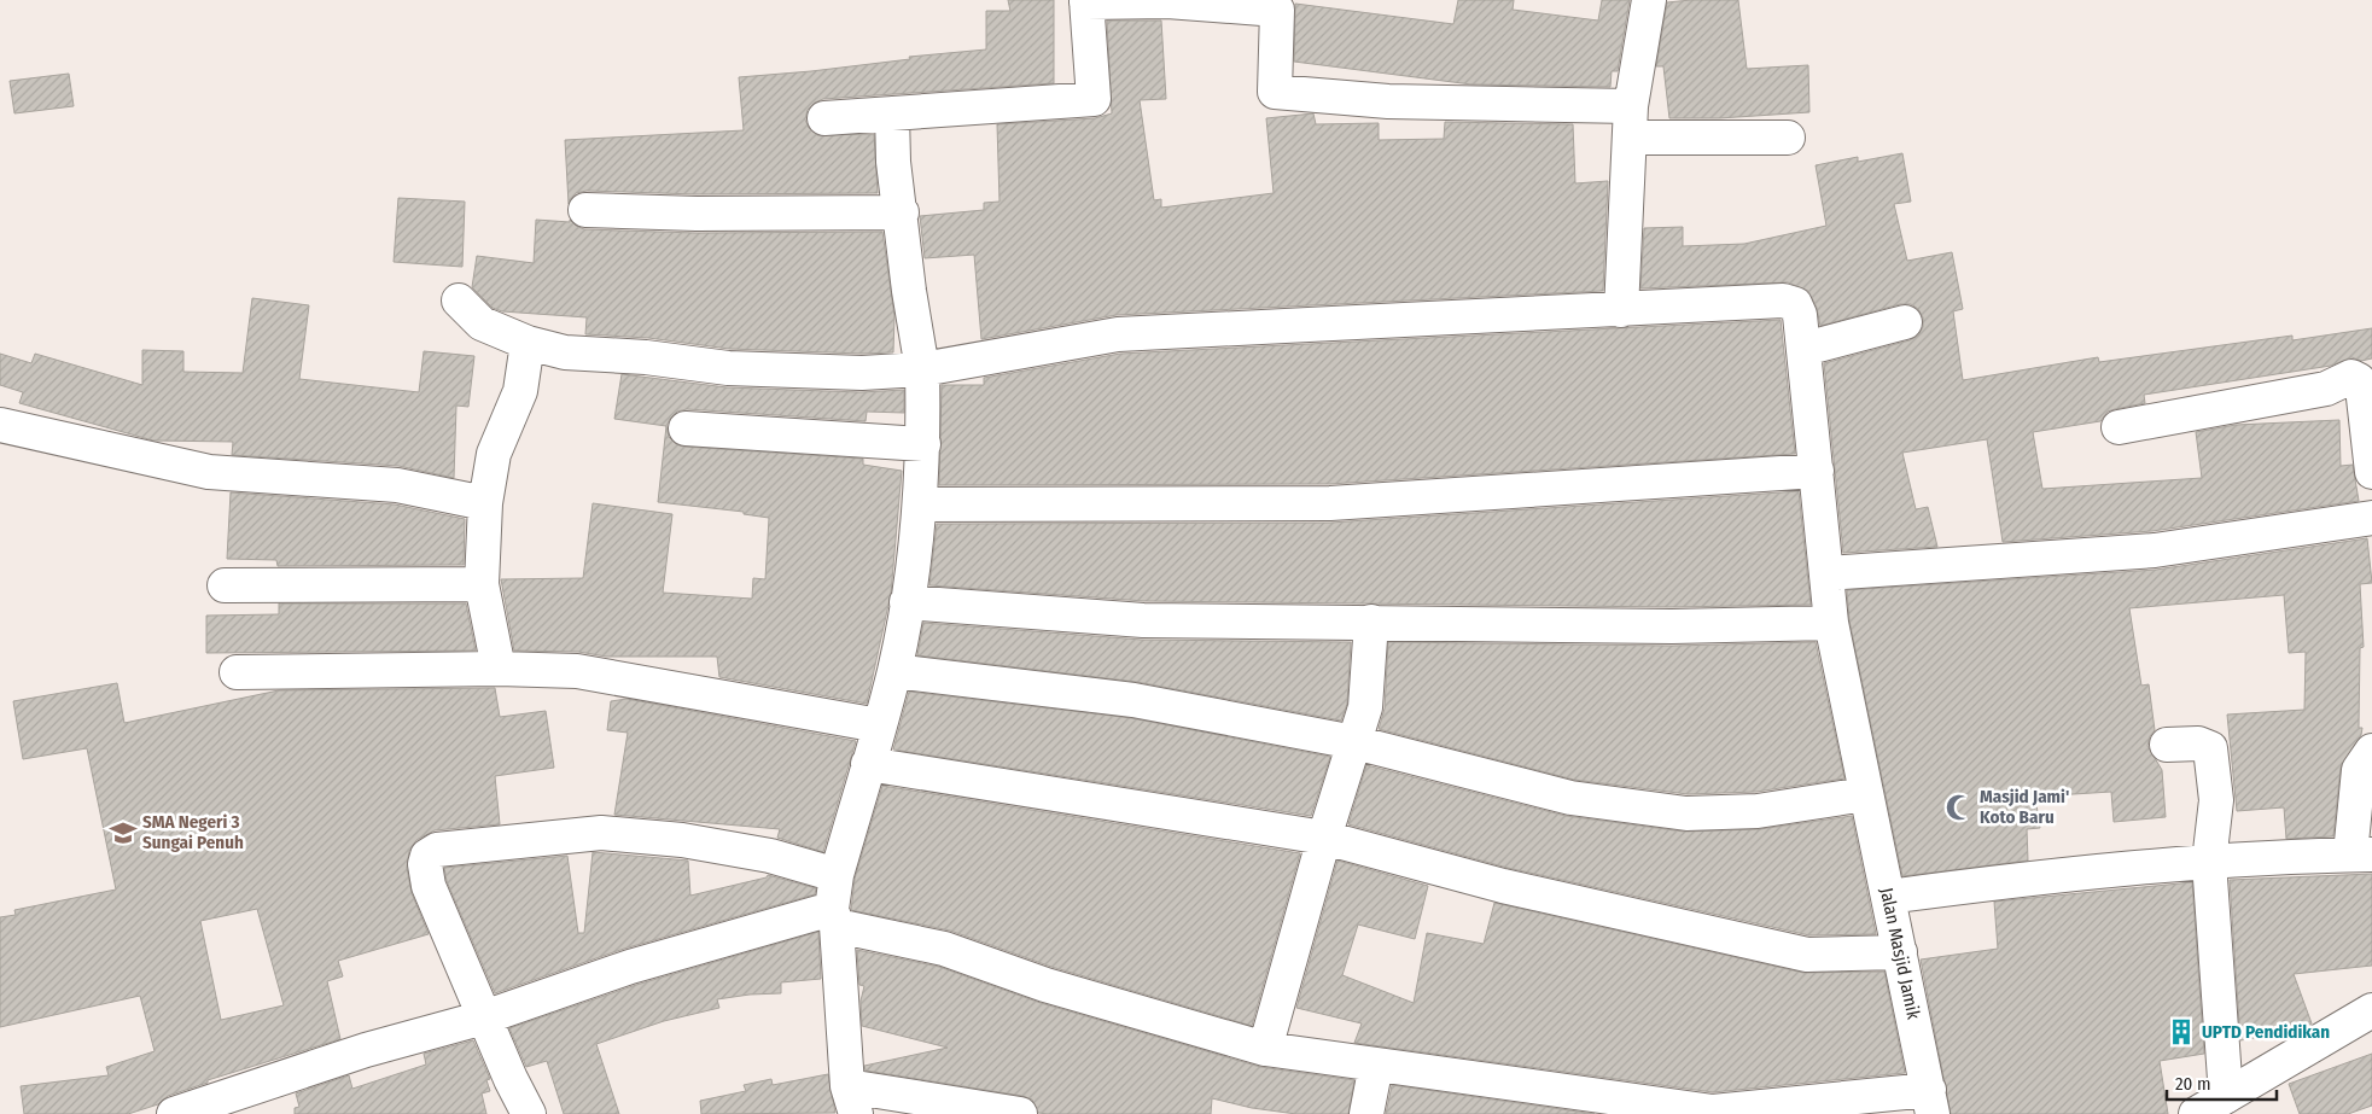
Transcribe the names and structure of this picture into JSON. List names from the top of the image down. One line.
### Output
{"streets":{"street":["Jalan Masjid Jamik"]},"places":{"mosque":["Masjid Jami' Koto Baru"],"school or university":["SMA Negeri 3 Sungai Penuh"],"building":["UPTD Pendidikan"]},"scale_bar":"20 m"}
